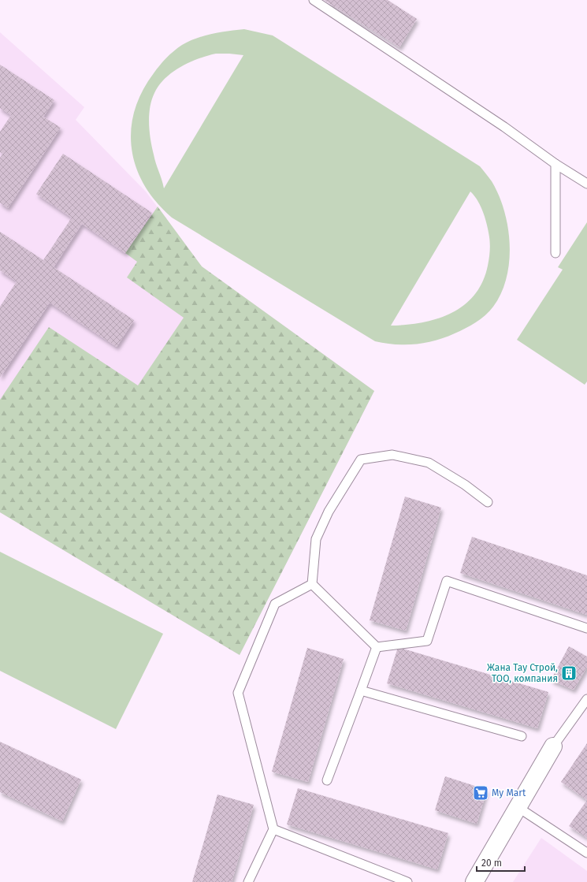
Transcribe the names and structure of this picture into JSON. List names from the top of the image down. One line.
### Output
{"places":{"building":["Жана Тау Строй, ТОО, компания"],"supermarket":["My Mart"]},"scale_bar":"20 m"}
